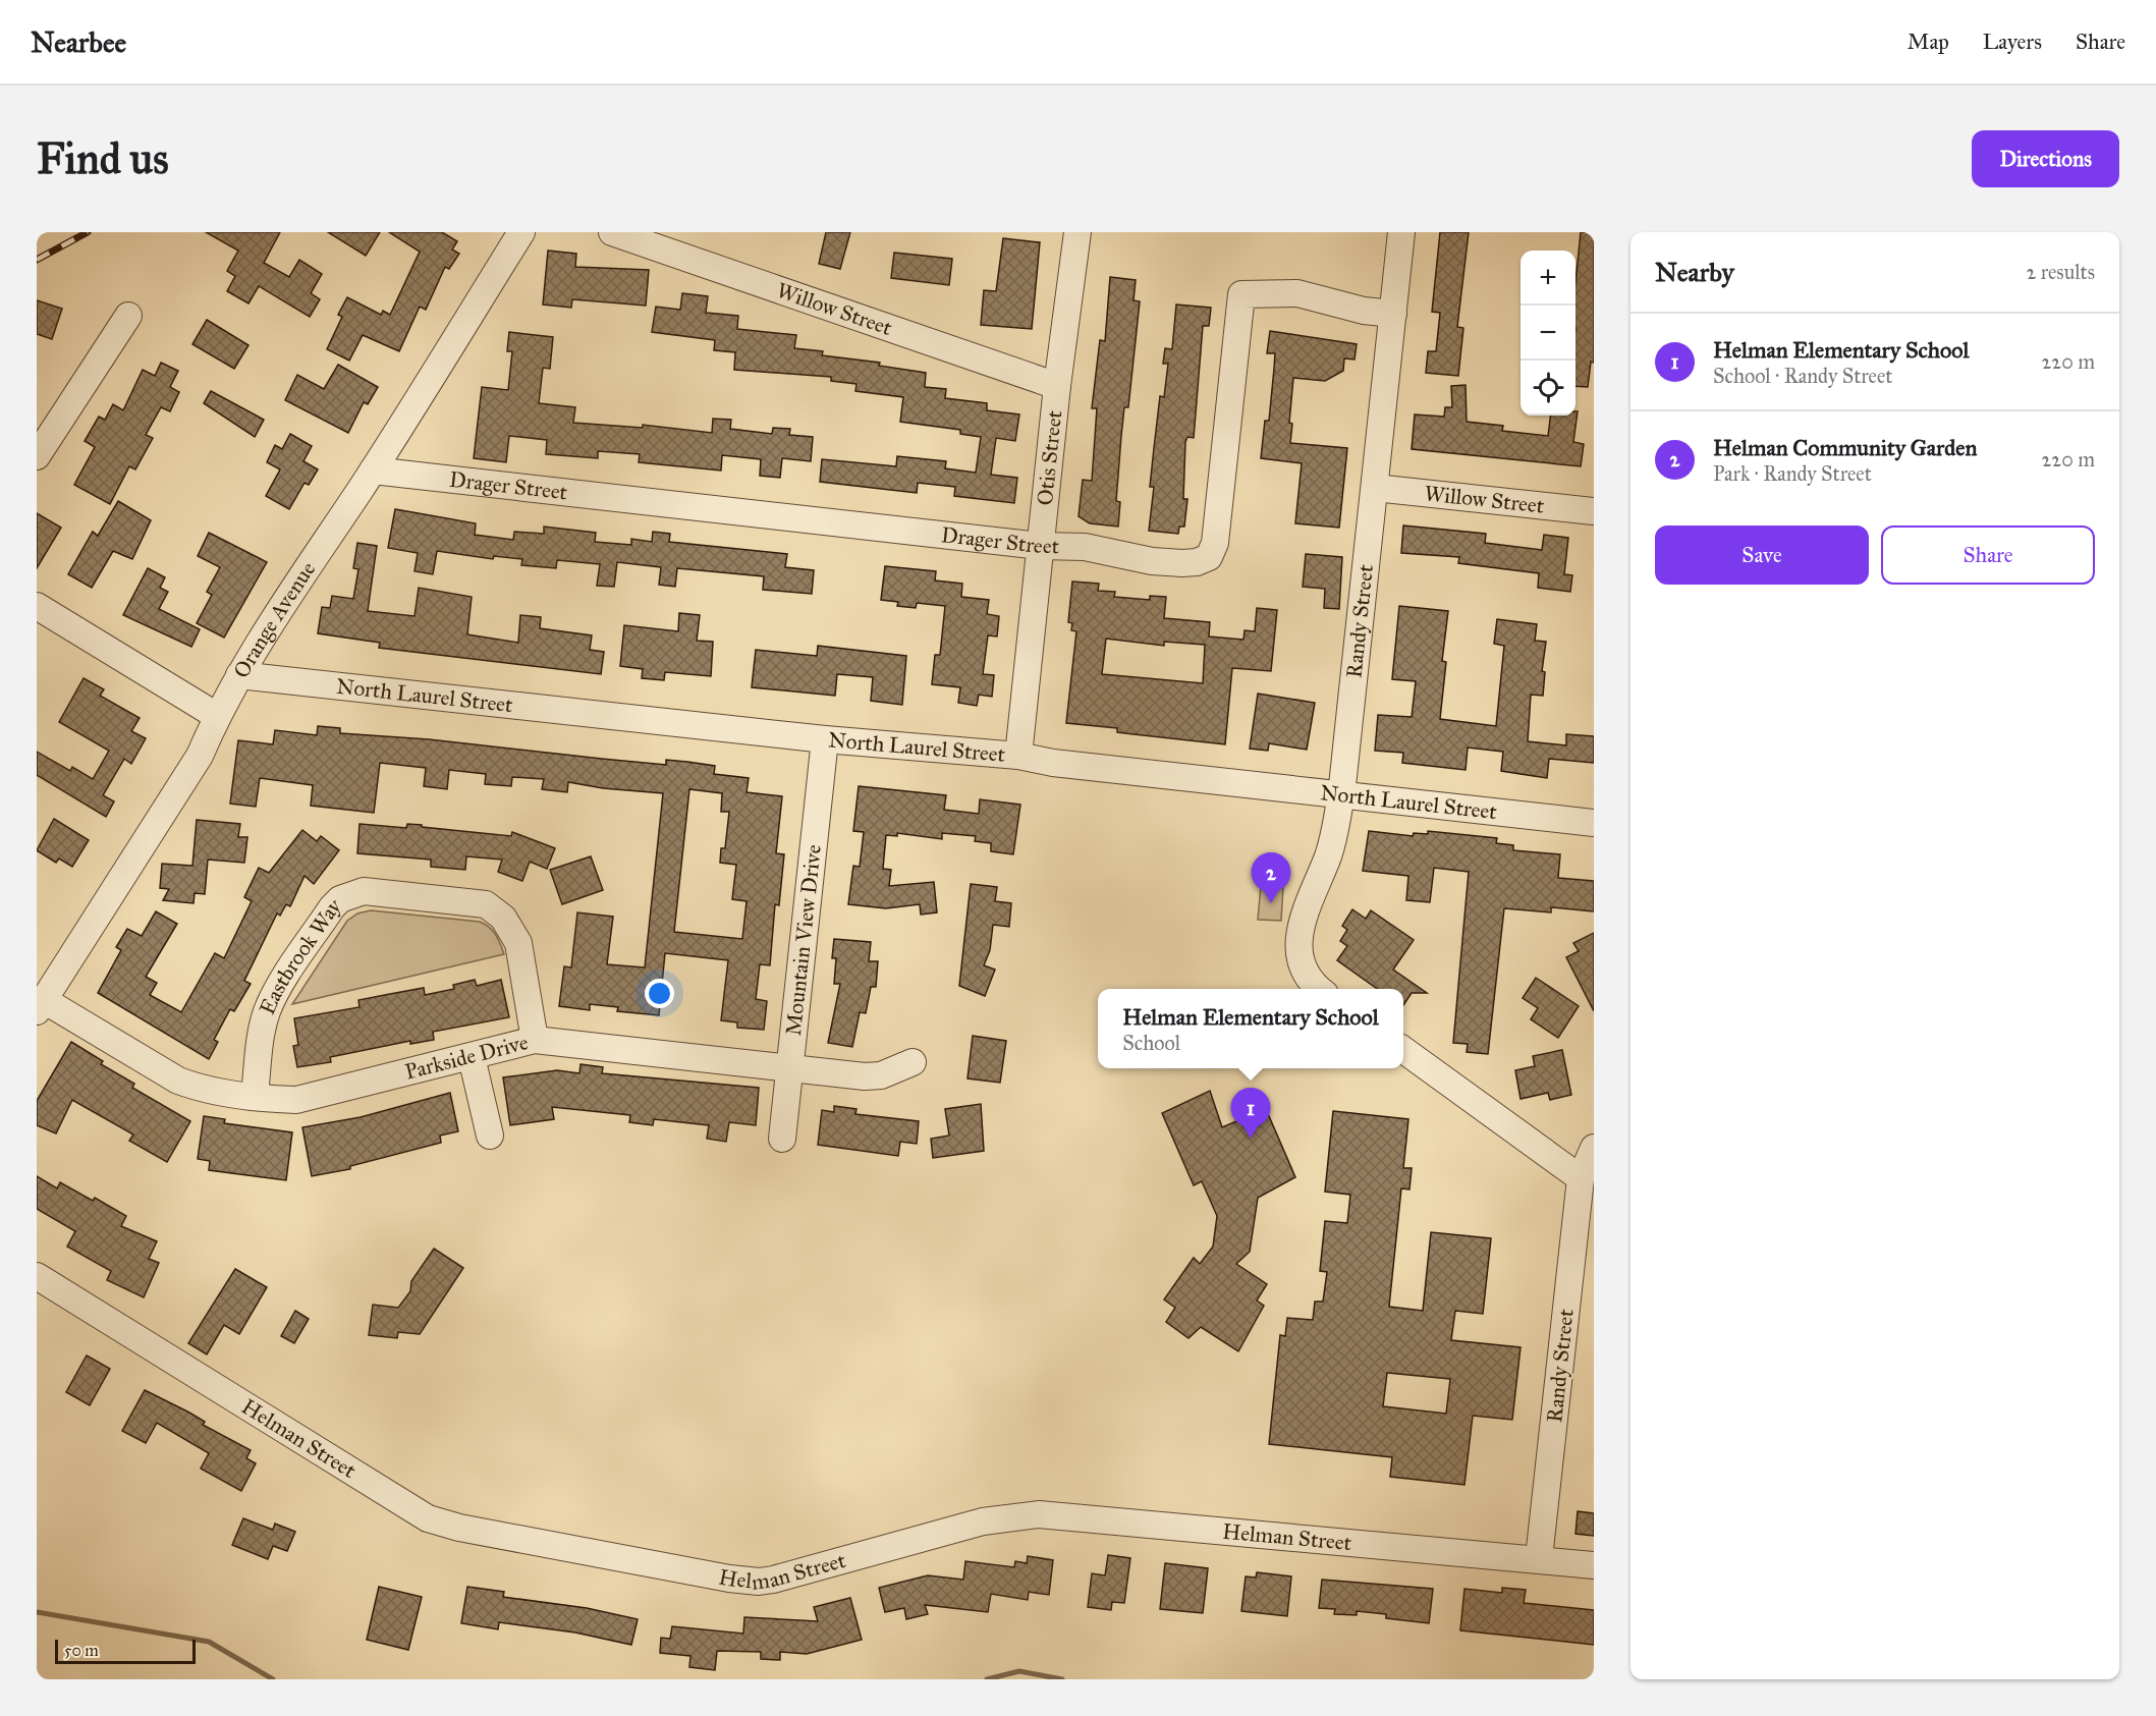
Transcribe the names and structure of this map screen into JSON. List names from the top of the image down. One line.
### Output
{"streets":{"street":["Willow Street","Otis Street","Drager Street","Orange Avenue","Randy Street","North Laurel Street","Mountain View Drive","Eastbrook Way","Parkside Drive","Helman Street"]},"crossings":[["Willow Street","Otis Street"],["Willow Street","Randy Street"],["Otis Street","Drager Street"],["Otis Street","North Laurel Street"],["Drager Street","Orange Avenue"],["Drager Street","Randy Street"],["Orange Avenue","North Laurel Street"],["Orange Avenue","Parkside Drive"],["Randy Street","North Laurel Street"],["Randy Street","Helman Street"],["North Laurel Street","Mountain View Drive"],["Mountain View Drive","Parkside Drive"],["Eastbrook Way","Parkside Drive"]],"scale_bar":"50 m","page":{"header":"Nearbee","nav":["Map","Layers","Share"],"buttons":["Directions",["Save","Share"]],"title":"Find us","heading":["Nearby","2 results"],"map_buttons":["+","−"],"list":[{"mark":"1","name":"Helman Elementary School","note":"School · Randy Street","value":"220 m"},{"mark":"2","name":"Helman Community Garden","note":"Park · Randy Street","value":"220 m"}],"pins":["2","1"],"popup":["Helman Elementary School","School"],"scale":"50 m"}}
